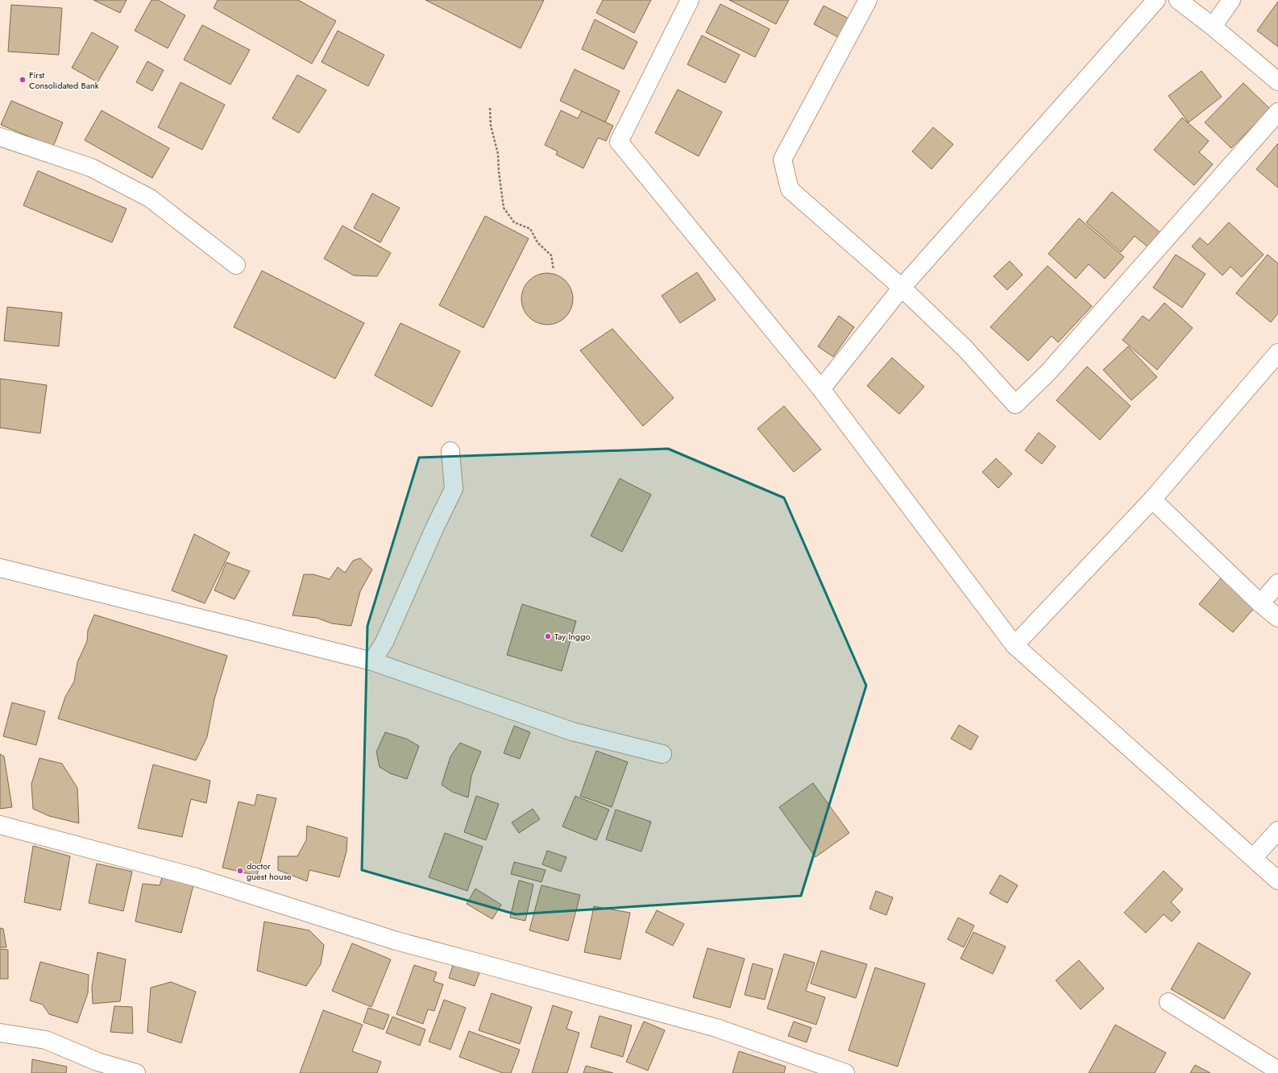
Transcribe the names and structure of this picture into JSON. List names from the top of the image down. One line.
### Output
{"places":["First Consolidated Bank","Tay Inggo","doctor guest house"]}
